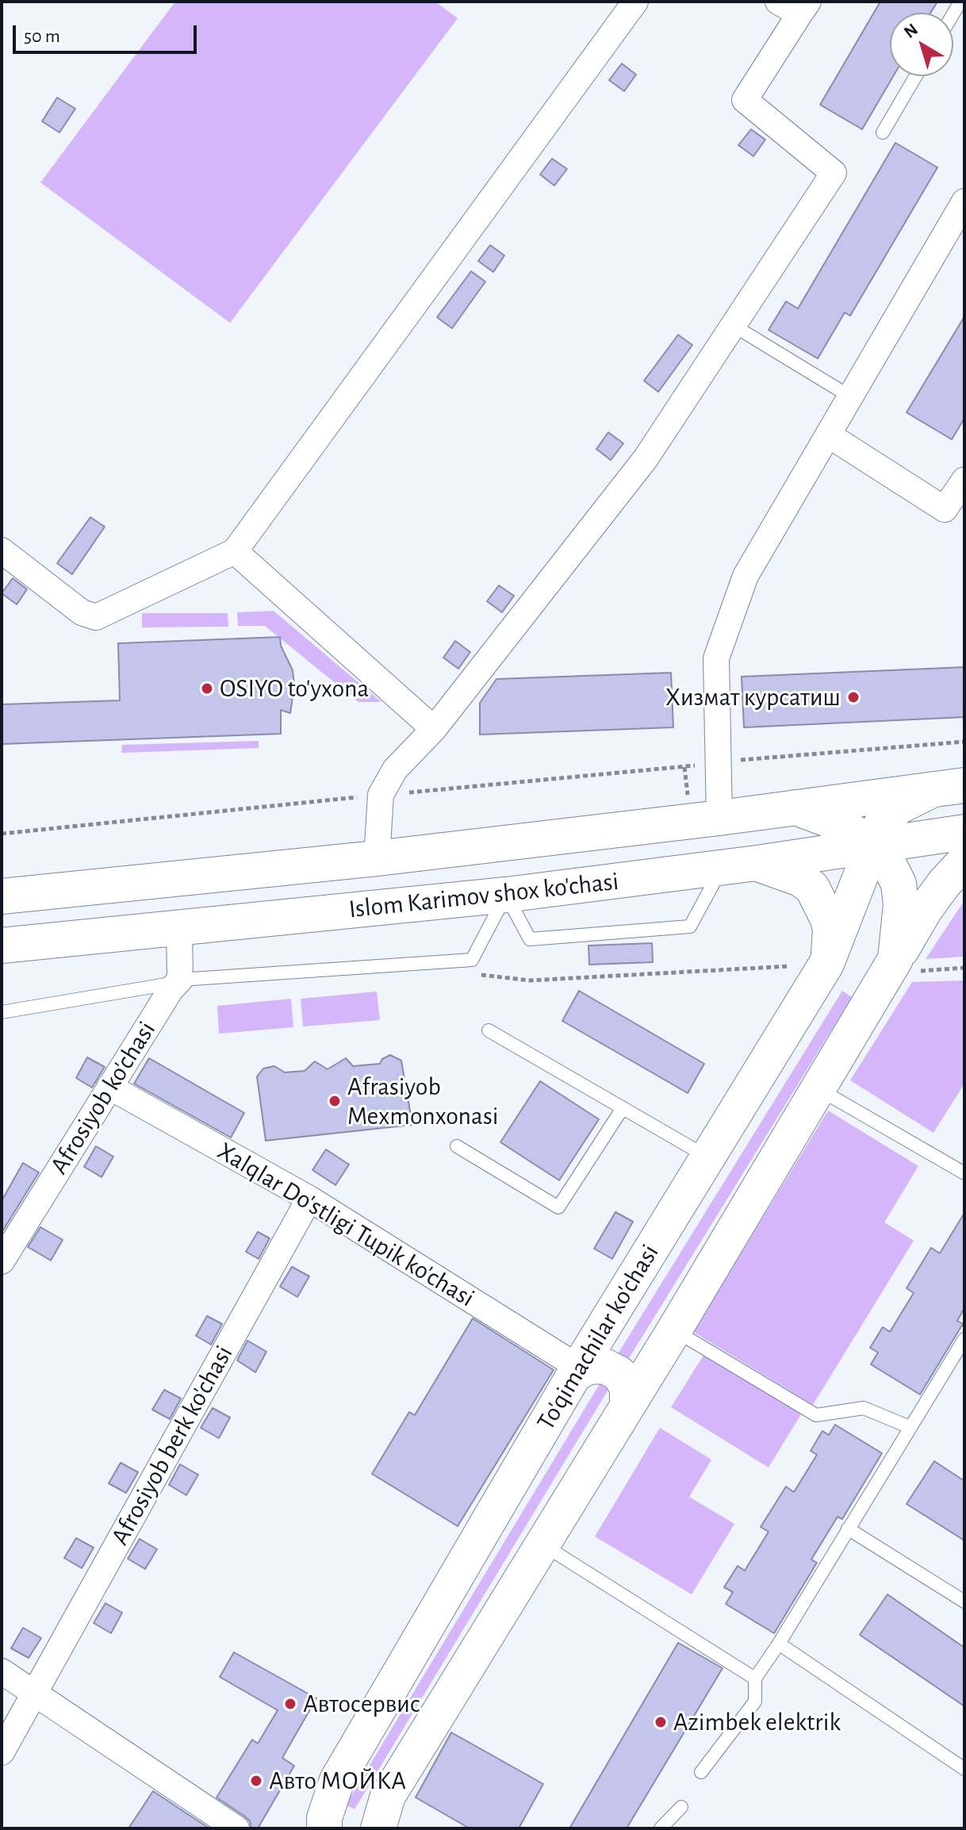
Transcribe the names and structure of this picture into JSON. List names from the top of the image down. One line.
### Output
{"streets":{"main road":["Islom Karimov shox ko'chasi","To'qimachilar ko'chasi"],"street":["Afrosiyob ko'chasi","Xalqlar Do'stligi Tupik ko'chasi","Afrosiyob berk ko'chasi"]},"crossings":[["Islom Karimov shox ko'chasi","To'qimachilar ko'chasi"],["Afrosiyob ko'chasi","Xalqlar Do'stligi Tupik ko'chasi"],["Xalqlar Do'stligi Tupik ko'chasi","To'qimachilar ko'chasi"],["Xalqlar Do'stligi Tupik ko'chasi","Afrosiyob berk ko'chasi"]],"places":["OSIYO to'yxona","Хизмат курсатиш","Afrasiyob Mexmonxonasi","Автосервис","Azimbek elektrik","Авто МОЙКА"],"scale_bar":"50 m","north":"top left"}
